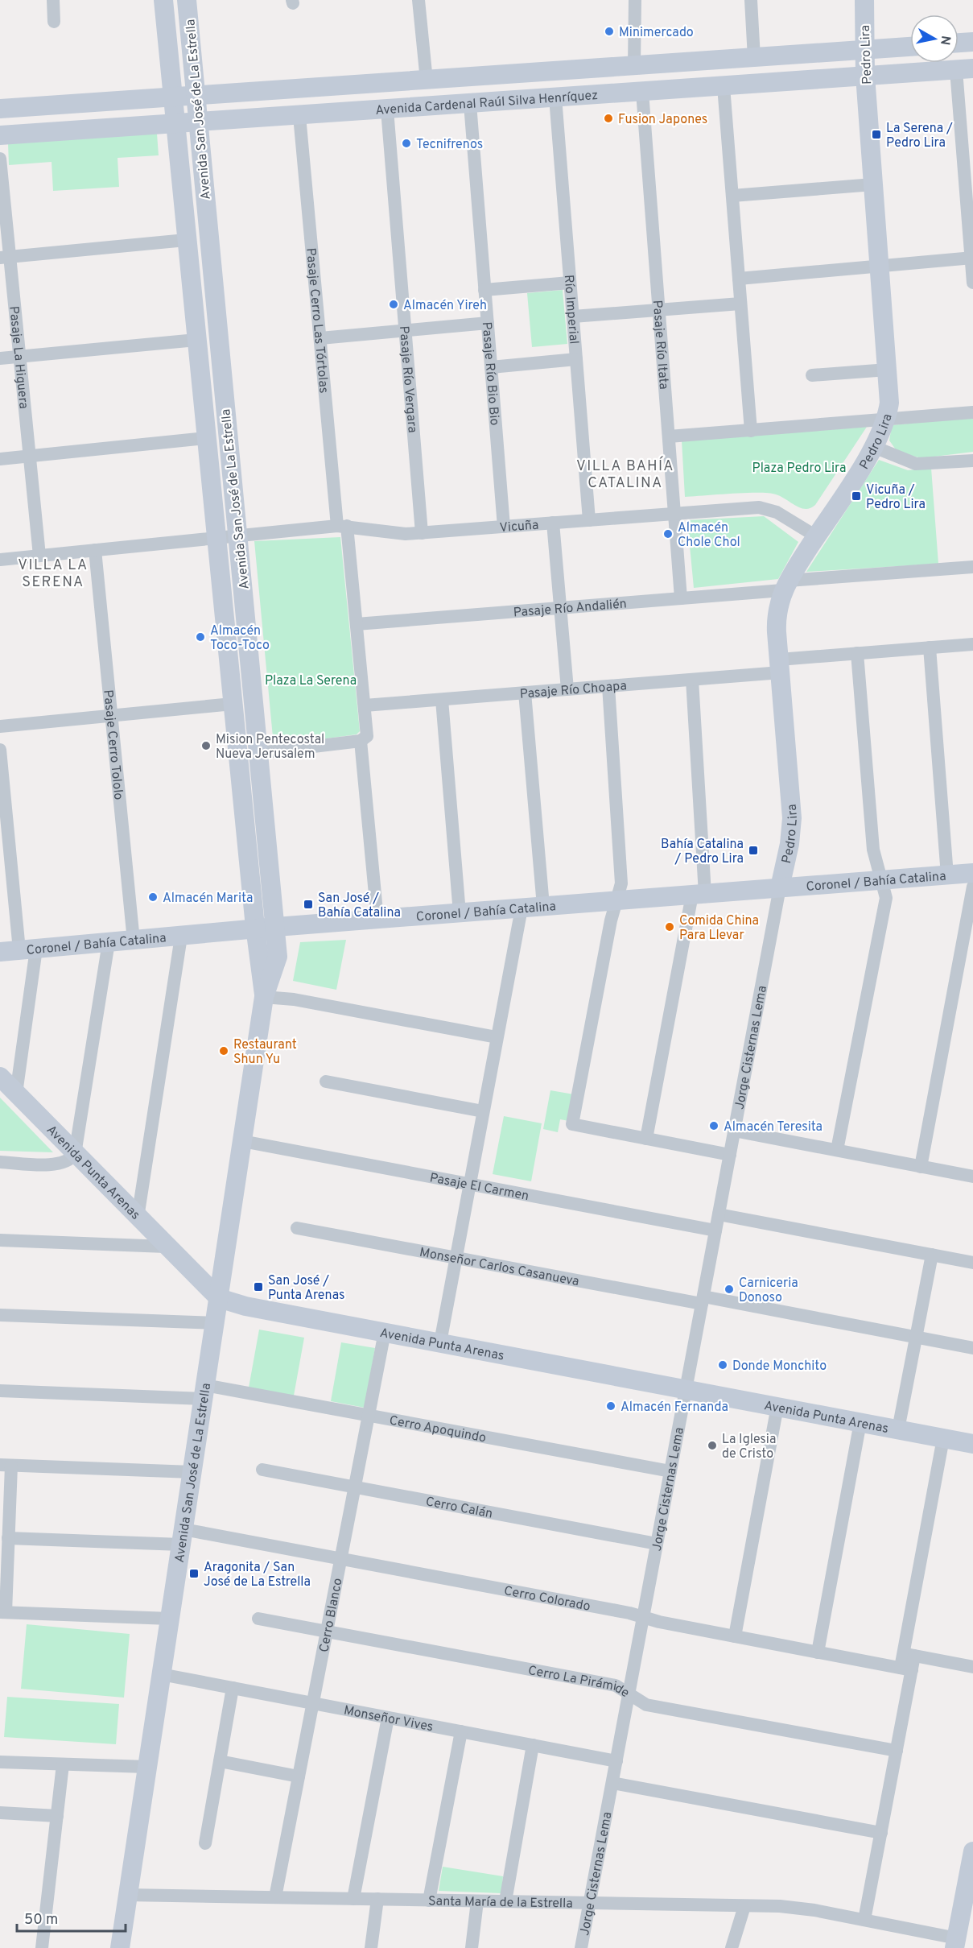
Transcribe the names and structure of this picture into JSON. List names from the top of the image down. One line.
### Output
{"streets":{"main road":["Pedro Lira","Avenida Cardenal Raúl Silva Henríquez","Avenida San José de La Estrella","Coronel / Bahía Catalina","Avenida Punta Arenas"],"street":["Río Imperial","Pasaje Cerro Las Tórtolas","Pasaje Río Itata","Pasaje La Higuera","Pasaje Río Bio Bio","Pasaje Río Vergara","Vicuña","Pasaje Río Andalién","Pasaje Río Choapa","Pasaje Cerro Tololo","Jorge Cisternas Lema","Pasaje El Carmen","Monseñor Carlos Casanueva","Cerro Apoquindo","Cerro Calán","Cerro Colorado","Cerro Blanco","Cerro La Pirámide","Monseñor Vives","Santa María de la Estrella"]},"crossings":[["Pedro Lira","Avenida Cardenal Raúl Silva Henríquez"],["Pedro Lira","Vicuña"],["Pedro Lira","Pasaje Río Andalién"],["Pedro Lira","Pasaje Río Choapa"],["Pedro Lira","Coronel / Bahía Catalina"],["Pedro Lira","Jorge Cisternas Lema"],["Avenida Cardenal Raúl Silva Henríquez","Avenida San José de La Estrella"],["Avenida Cardenal Raúl Silva Henríquez","Río Imperial"],["Avenida Cardenal Raúl Silva Henríquez","Pasaje Cerro Las Tórtolas"],["Avenida Cardenal Raúl Silva Henríquez","Pasaje Río Itata"],["Avenida Cardenal Raúl Silva Henríquez","Pasaje Río Bio Bio"],["Avenida Cardenal Raúl Silva Henríquez","Pasaje Río Vergara"],["Avenida San José de La Estrella","Vicuña"],["Avenida San José de La Estrella","Coronel / Bahía Catalina"],["Avenida San José de La Estrella","Avenida Punta Arenas"],["Avenida San José de La Estrella","Pasaje El Carmen"],["Avenida San José de La Estrella","Cerro Apoquindo"],["Avenida San José de La Estrella","Cerro Colorado"],["Avenida San José de La Estrella","Monseñor Vives"],["Avenida San José de La Estrella","Santa María de la Estrella"],["Río Imperial","Vicuña"],["Pasaje Cerro Las Tórtolas","Vicuña"],["Pasaje Cerro Las Tórtolas","Pasaje Río Andalién"],["Pasaje Cerro Las Tórtolas","Pasaje Río Choapa"],["Pasaje Cerro Las Tórtolas","Coronel / Bahía Catalina"],["Pasaje Río Itata","Vicuña"],["Pasaje Río Itata","Pasaje Río Andalién"],["Pasaje La Higuera","Vicuña"],["Pasaje Río Bio Bio","Vicuña"],["Pasaje Río Vergara","Vicuña"],["Vicuña","Pasaje Cerro Tololo"],["Pasaje Cerro Tololo","Coronel / Bahía Catalina"],["Coronel / Bahía Catalina","Jorge Cisternas Lema"],["Jorge Cisternas Lema","Avenida Punta Arenas"],["Jorge Cisternas Lema","Pasaje El Carmen"],["Jorge Cisternas Lema","Monseñor Carlos Casanueva"],["Jorge Cisternas Lema","Cerro Apoquindo"],["Jorge Cisternas Lema","Cerro Calán"],["Jorge Cisternas Lema","Cerro Colorado"],["Jorge Cisternas Lema","Cerro La Pirámide"],["Jorge Cisternas Lema","Monseñor Vives"],["Jorge Cisternas Lema","Santa María de la Estrella"],["Avenida Punta Arenas","Cerro Blanco"],["Cerro Apoquindo","Cerro Blanco"],["Cerro Calán","Cerro Blanco"],["Cerro Colorado","Cerro Blanco"],["Cerro Blanco","Cerro La Pirámide"],["Cerro Blanco","Monseñor Vives"],["Cerro Blanco","Santa María de la Estrella"]],"districts":["VILLA BAHÍA CATALINA","VILLA LA SERENA"],"parks":["Plaza Pedro Lira","Plaza La Serena"],"places":{"other":["Minimercado","Fusion Japones","Tecnifrenos","Almacén Yireh","Almacén Chole Chol","Almacén Toco-Toco","Mision Pentecostal Nueva Jerusalem","Almacén Marita","Comida China Para Llevar","Restaurant Shun Yu","Almacén Teresita","Carniceria Donoso","Donde Monchito","Almacén Fernanda","La Iglesia de Cristo"],"transit":["La Serena / Pedro Lira","Vicuña / Pedro Lira","Bahía Catalina / Pedro Lira","San José / Bahía Catalina","San José / Punta Arenas","Aragonita / San José de La Estrella"]},"scale_bar":"50 m","north":"right"}
